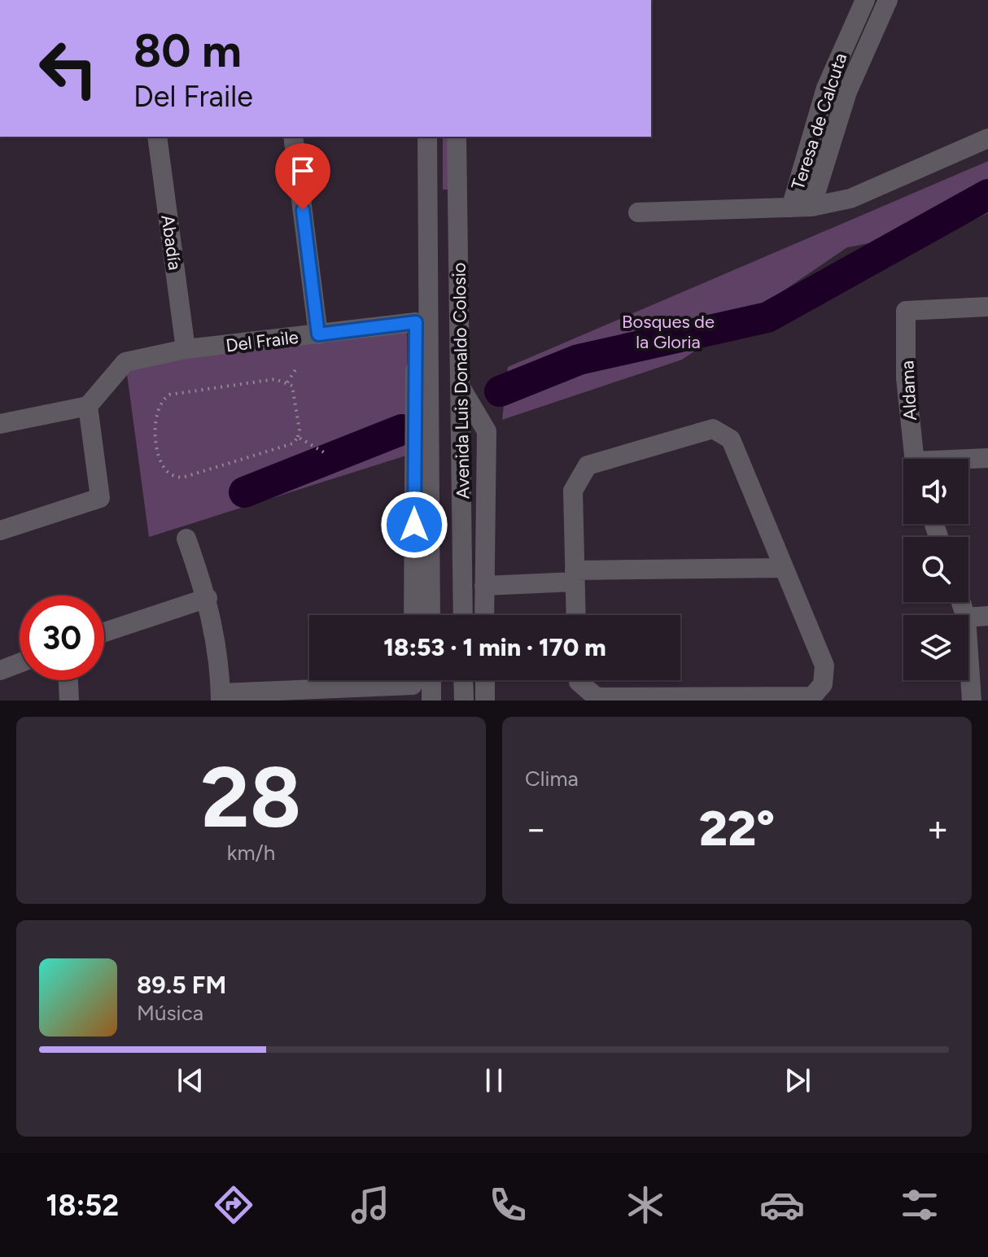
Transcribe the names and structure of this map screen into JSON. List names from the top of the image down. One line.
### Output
{"streets":{"street":["Teresa de Calcuta","Abadía","Del Fraile","Avenida Luis Donaldo Colosio","Aldama"]},"crossings":[["Abadía","Del Fraile"]],"parks":["Bosques de la Gloria"],"page":{"turn":["80 m","Del Fraile"],"limit":"30","trip":"18:53 · 1 min · 170 m","tile":[["28","km/h"],"Clima"],"heat":["−","22°","+"],"song":["89.5 FM","Música"],"tabs":"18:52"}}
